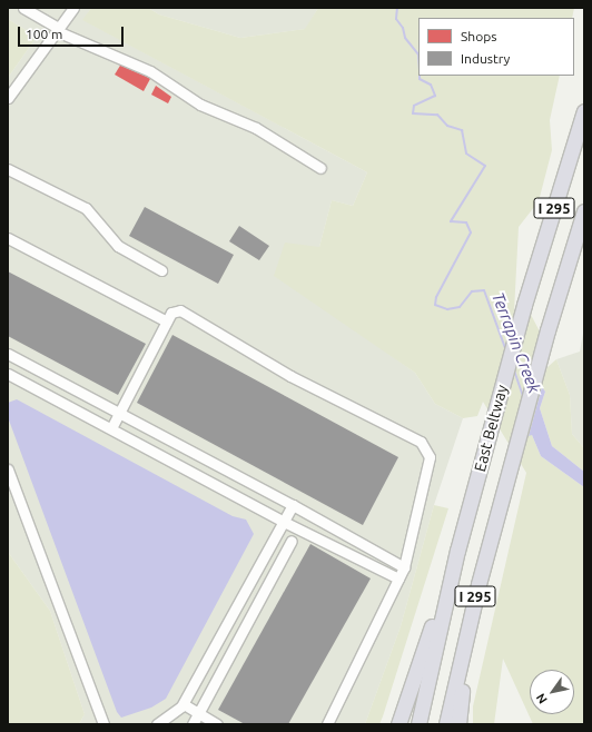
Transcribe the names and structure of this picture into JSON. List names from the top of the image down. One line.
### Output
{"streets":{"highway":["I 295","East Beltway"]},"water":["Terrapin Creek"],"legend":["Shops","Industry"],"scale_bar":"100 m","north":"bottom left"}
